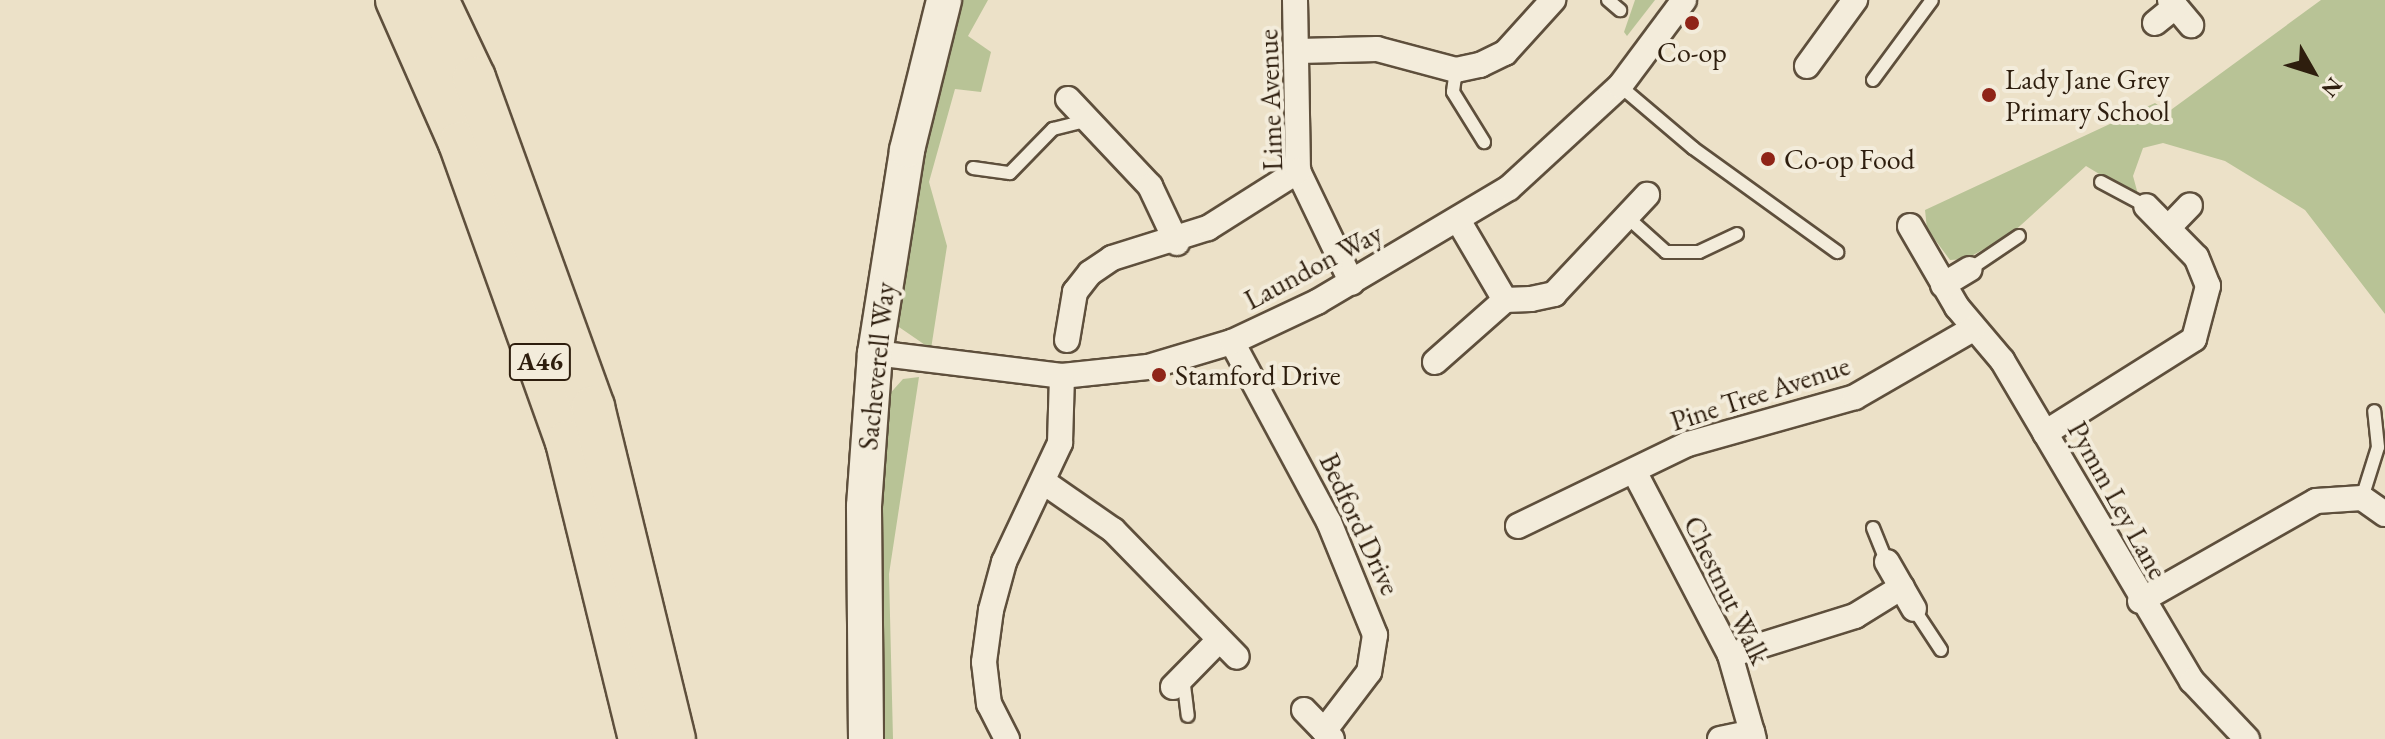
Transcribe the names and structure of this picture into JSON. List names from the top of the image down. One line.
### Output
{"streets":{"highway":["A46"],"street":["Lime Avenue","Laundon Way","Sacheverell Way","Pine Tree Avenue","Pymm Ley Lane","Bedford Drive","Chestnut Walk"]},"crossings":[["Lime Avenue","Laundon Way"],["Laundon Way","Sacheverell Way"],["Laundon Way","Bedford Drive"],["Pine Tree Avenue","Pymm Ley Lane"],["Pine Tree Avenue","Chestnut Walk"]],"places":["Co-op","Lady Jane Grey Primary School","Co-op Food","Stamford Drive"],"north":"bottom right"}
